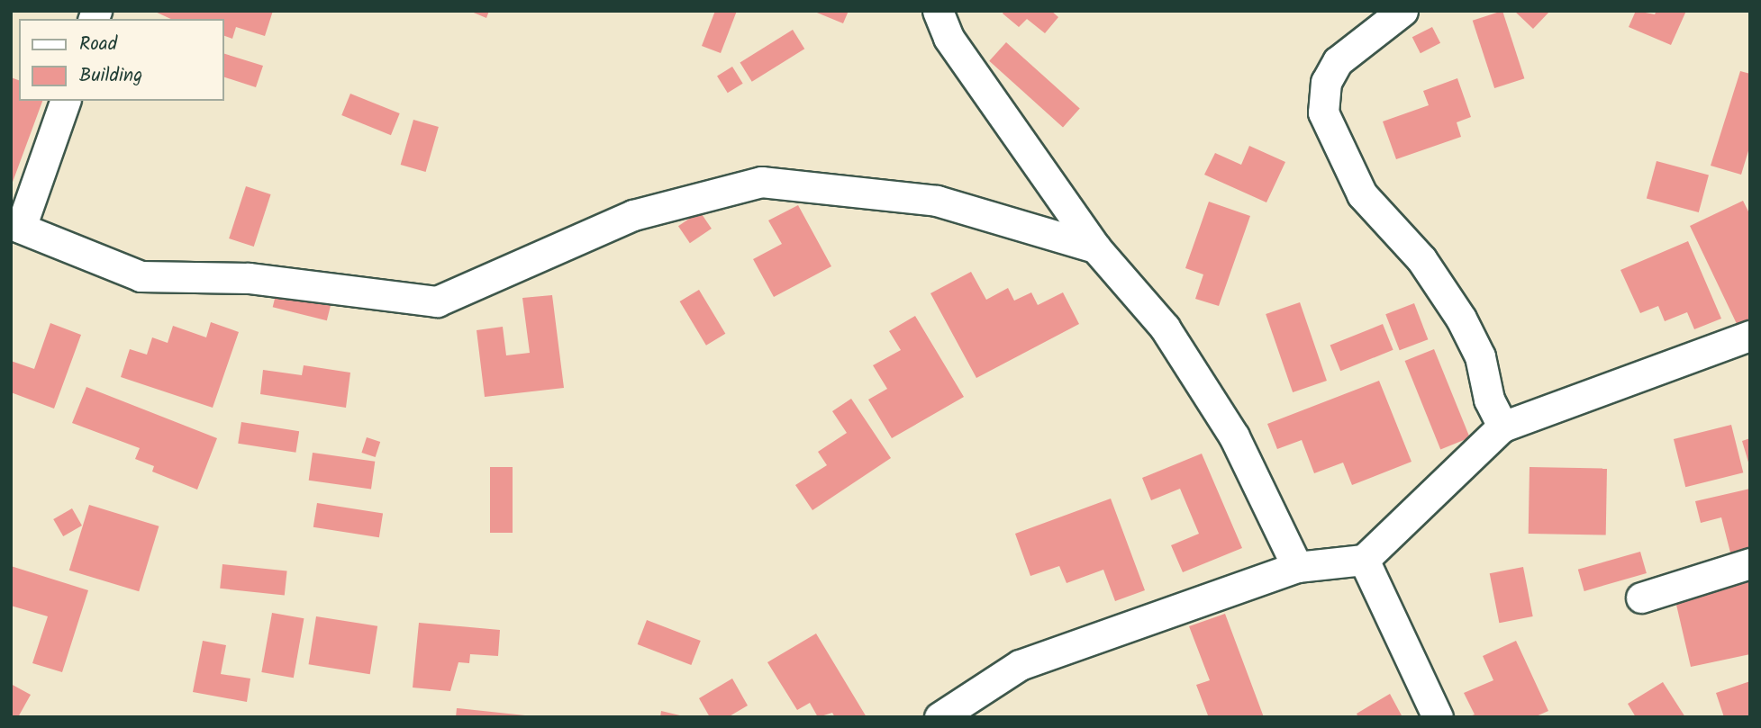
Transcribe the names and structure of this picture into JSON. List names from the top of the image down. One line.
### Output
{"legend":["Road","Building"]}
